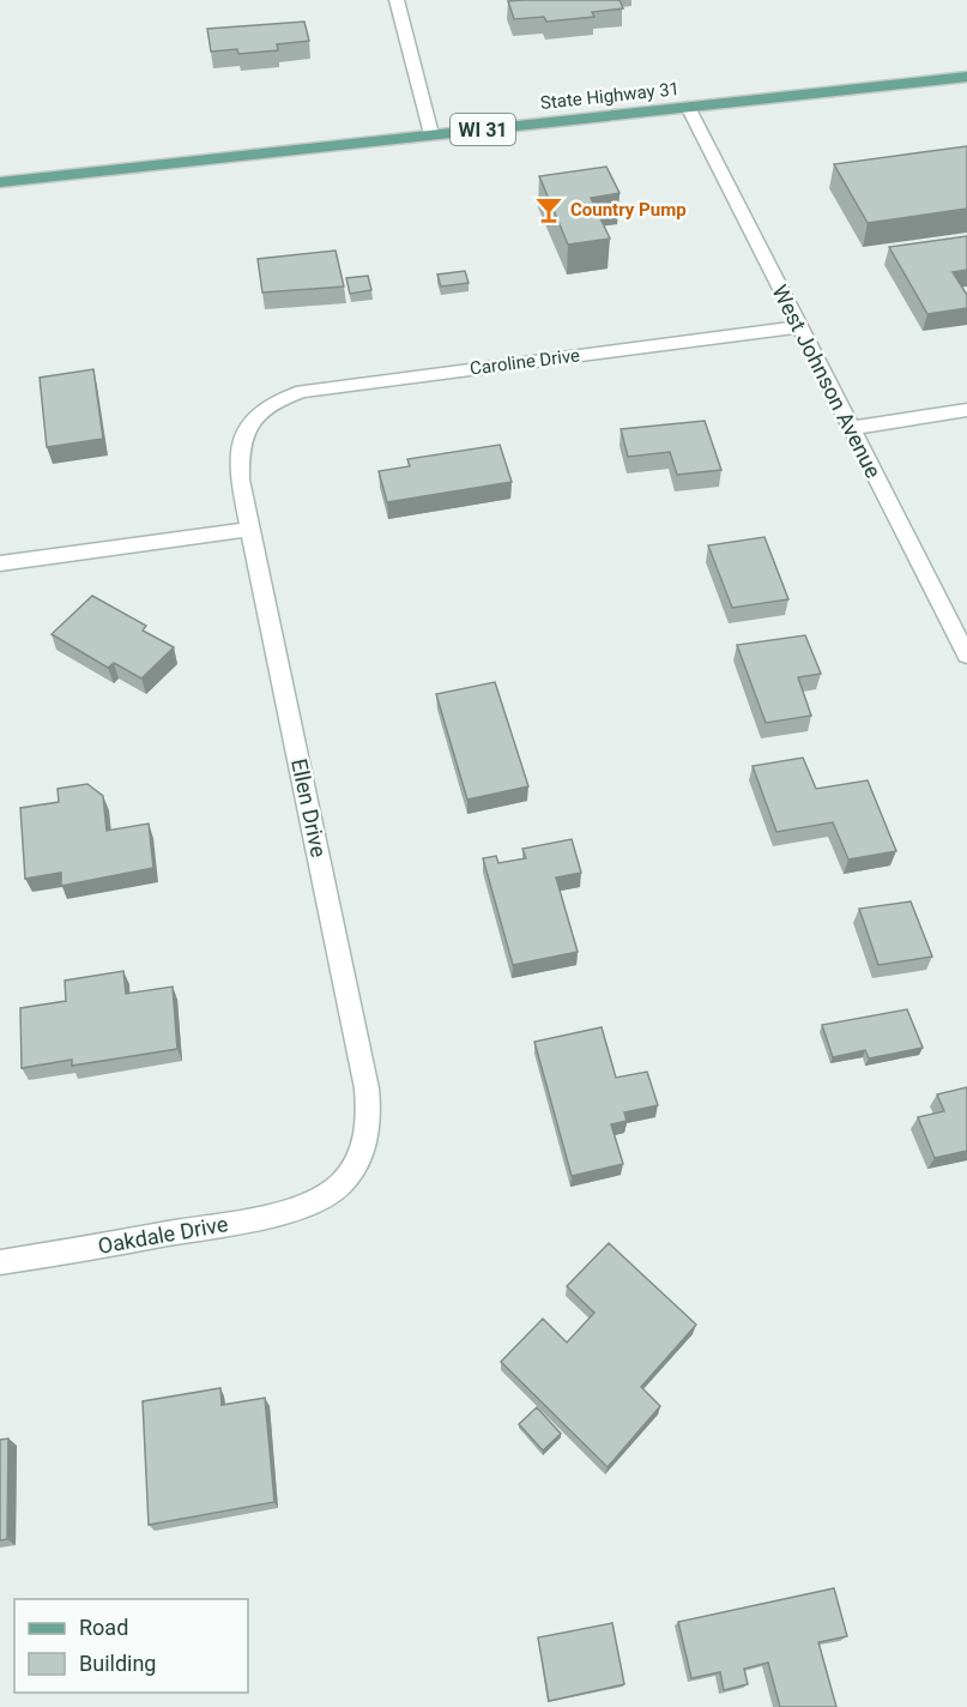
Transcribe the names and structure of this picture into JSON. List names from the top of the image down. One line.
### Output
{"streets":{"main road":["State Highway 31","WI 31"],"street":["Caroline Drive","West Johnson Avenue","Ellen Drive","Oakdale Drive"]},"crossings":[["State Highway 31","West Johnson Avenue"],["Caroline Drive","West Johnson Avenue"],["Caroline Drive","Ellen Drive"],["Ellen Drive","Oakdale Drive"]],"places":{"bar":["Country Pump"]},"legend":["Road","Building"]}
